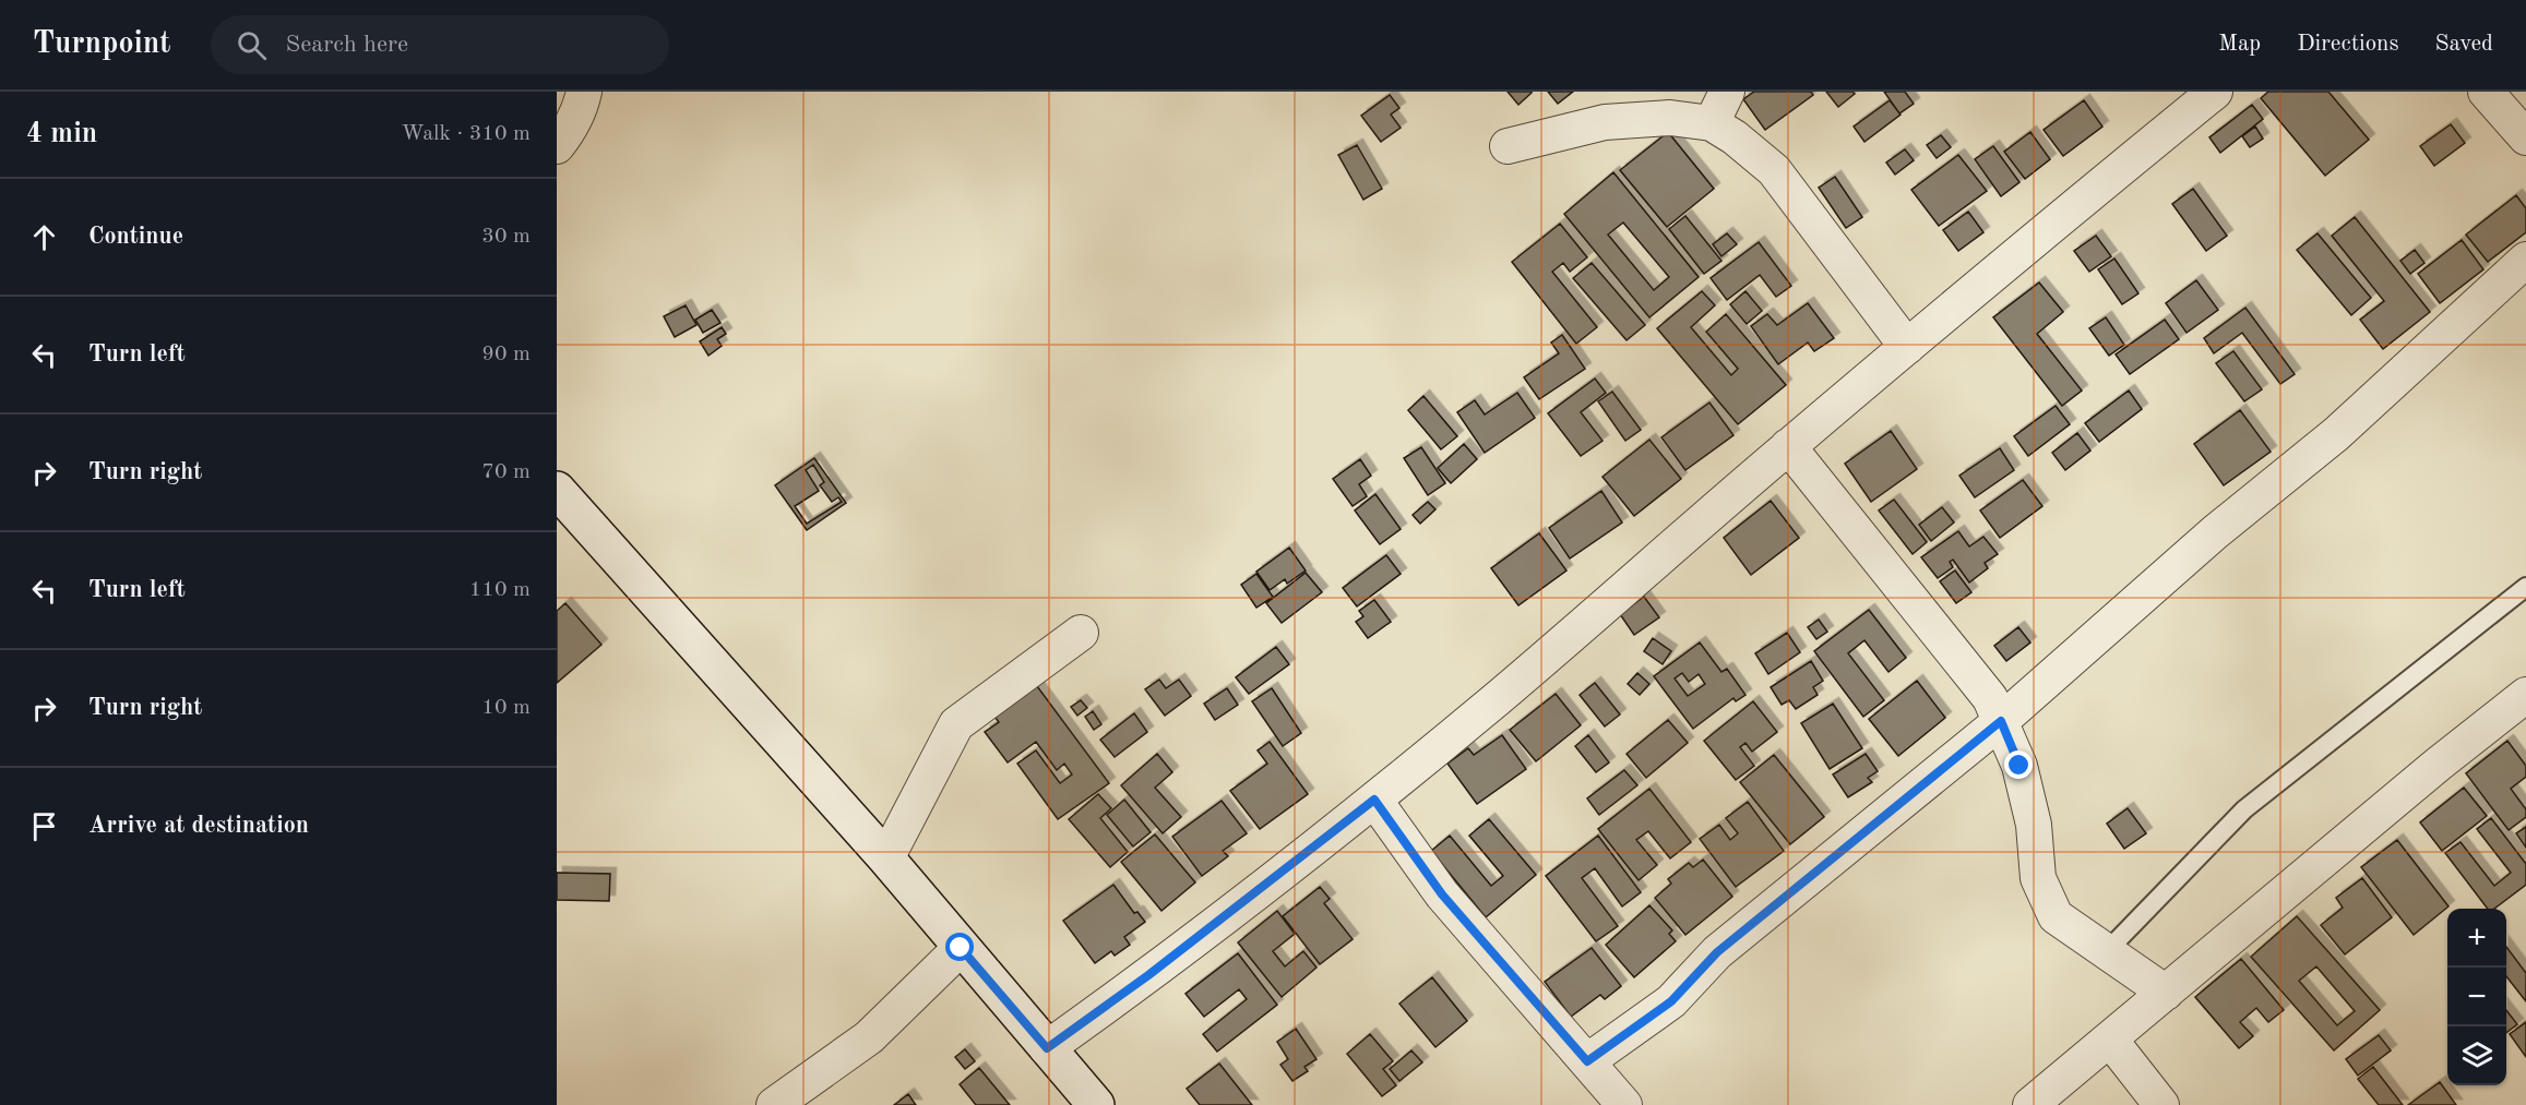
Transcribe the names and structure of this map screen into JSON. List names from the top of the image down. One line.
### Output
{"page":{"header":"Turnpoint","search":"Search here","nav":["Map","Directions","Saved"],"heading":["4 min","Walk · 310 m"],"list":[["Continue","30 m"],["Turn left","90 m"],["Turn right","70 m"],["Turn left","110 m"],["Turn right","10 m"],"Arrive at destination"],"map_buttons":["+","−"]}}
